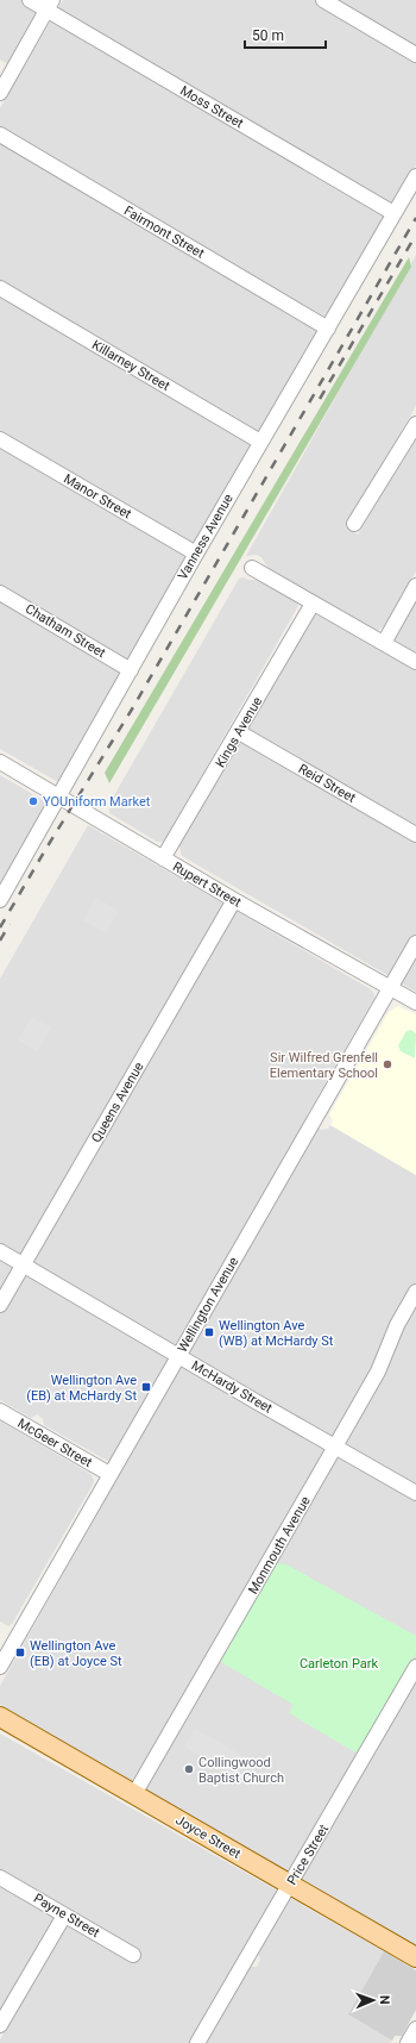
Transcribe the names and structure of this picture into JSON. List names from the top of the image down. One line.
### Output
{"streets":{"main road":["Joyce Street"],"street":["Moss Street","Fairmont Street","Killarney Street","Manor Street","Vanness Avenue","Chatham Street","Kings Avenue","Reid Street","Rupert Street","Queens Avenue","Wellington Avenue","McHardy Street","McGeer Street","Monmouth Avenue","Price Street","Payne Street"]},"crossings":[["Moss Street","Vanness Avenue"],["Fairmont Street","Vanness Avenue"],["Killarney Street","Vanness Avenue"],["Manor Street","Vanness Avenue"],["Vanness Avenue","Chatham Street"],["Vanness Avenue","Rupert Street"],["Kings Avenue","Reid Street"],["Kings Avenue","Rupert Street"],["Rupert Street","Queens Avenue"],["Rupert Street","Wellington Avenue"],["Queens Avenue","McHardy Street"],["Wellington Avenue","McHardy Street"],["Wellington Avenue","McGeer Street"],["McHardy Street","Monmouth Avenue"],["Monmouth Avenue","Joyce Street"],["Joyce Street","Price Street"]],"parks":["Carleton Park"],"places":{"other":["YOUniform Market","Sir Wilfred Grenfell Elementary School","Collingwood Baptist Church"],"transit":["Wellington Ave (WB) at McHardy St","Wellington Ave (EB) at McHardy St","Wellington Ave (EB) at Joyce St"]},"scale_bar":"50 m","north":"right"}
